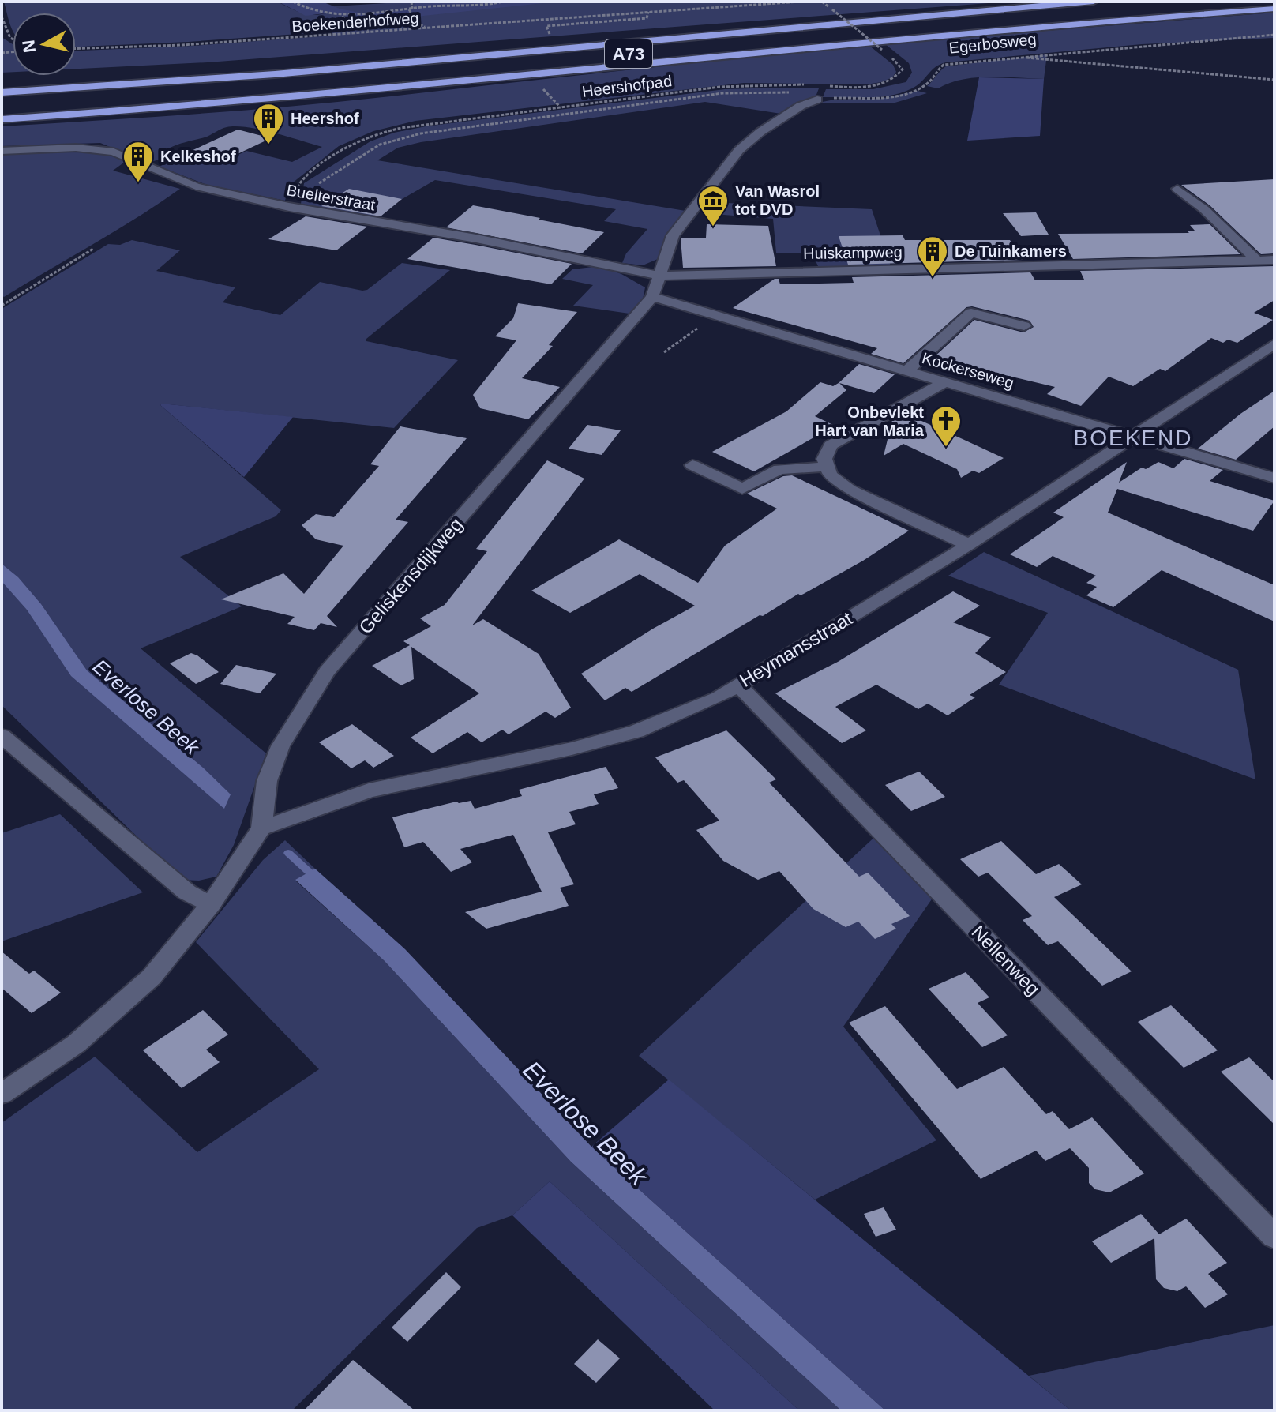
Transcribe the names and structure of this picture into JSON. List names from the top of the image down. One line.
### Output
{"streets":{"highway":["A73"],"street":["Buelterstraat","Huiskampweg","Kockerseweg","Geliskensdijkweg","Heymansstraat","Nellenweg"],"path":["Boekenderhofweg","Egerbosweg","Heershofpad"]},"crossings":[["Heershofpad","Buelterstraat"],["Buelterstraat","Huiskampweg"],["Buelterstraat","Geliskensdijkweg"],["Huiskampweg","Geliskensdijkweg"],["Kockerseweg","Geliskensdijkweg"],["Kockerseweg","Heymansstraat"],["Geliskensdijkweg","Heymansstraat"],["Heymansstraat","Nellenweg"]],"districts":["BOEKEND"],"water":["Everlose Beek"],"places":{"building":["Heershof","Kelkeshof","De Tuinkamers"],"museum":["Van Wasrol tot DVD"],"church":["Onbevlekt Hart van Maria"]},"north":"left"}
